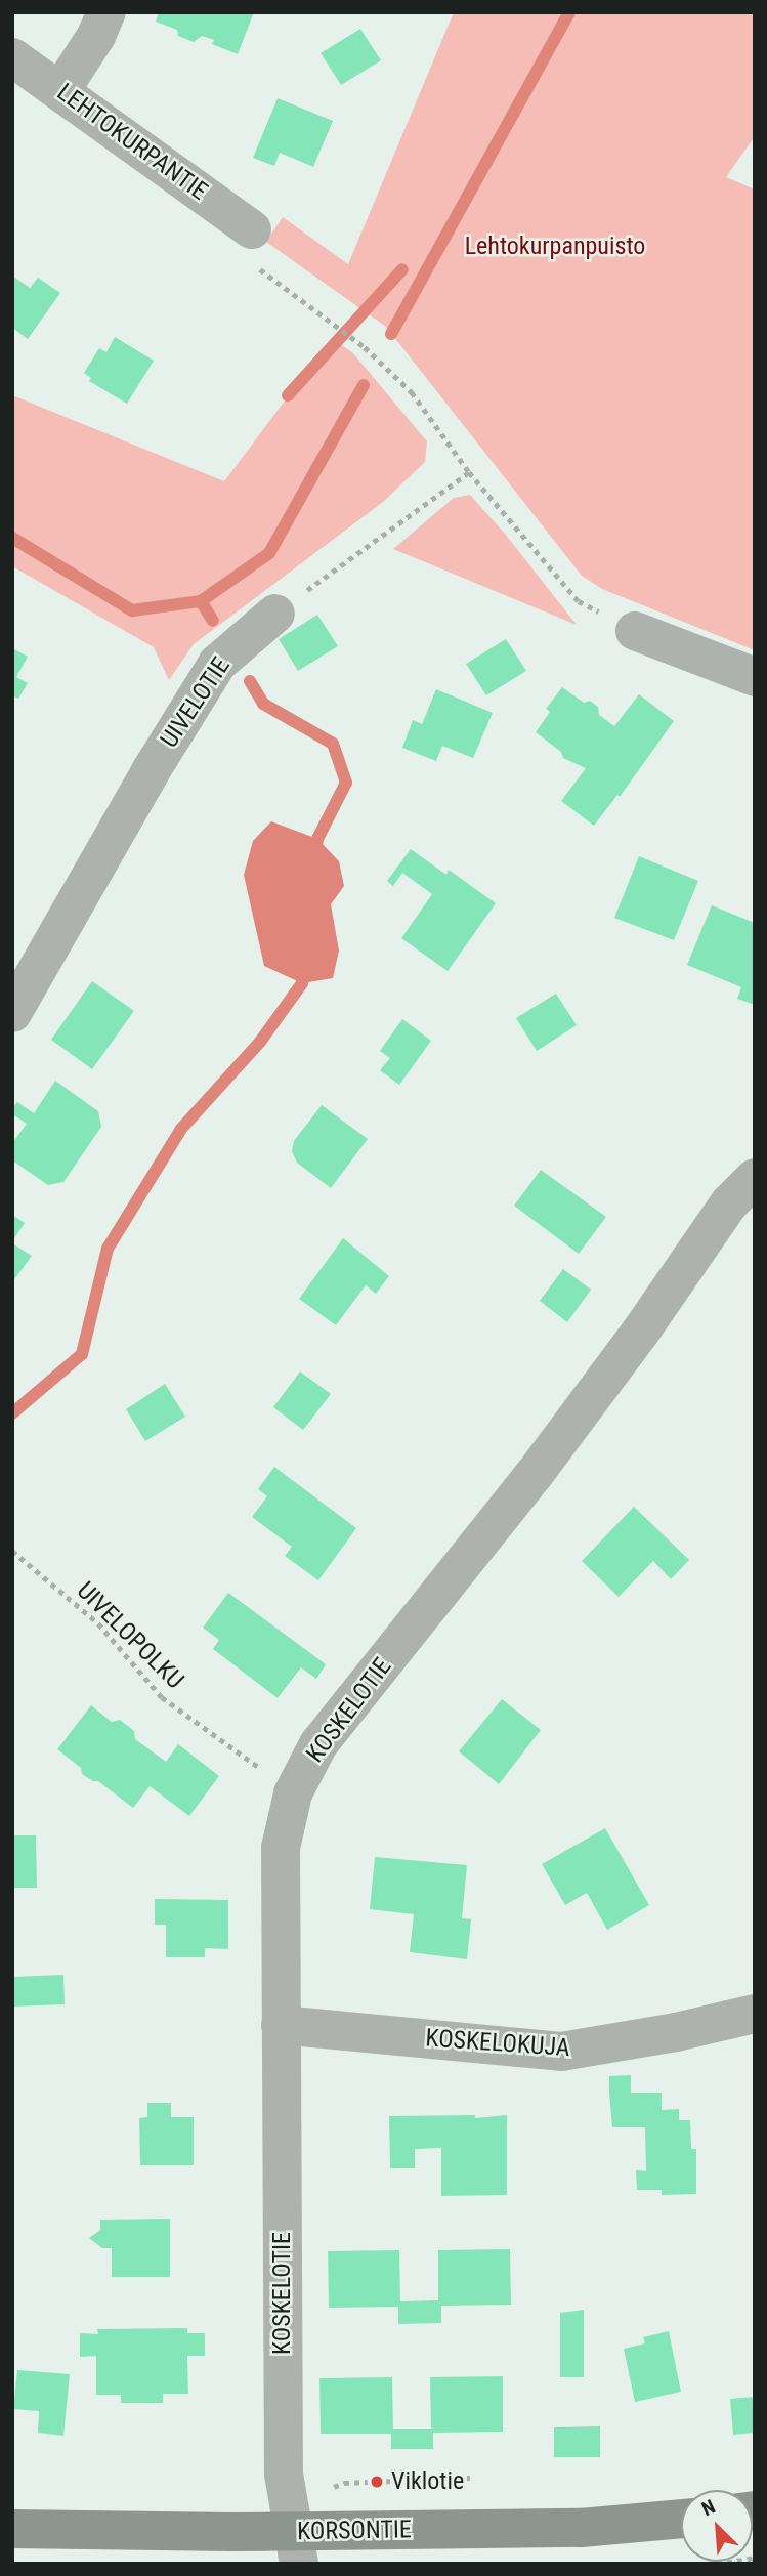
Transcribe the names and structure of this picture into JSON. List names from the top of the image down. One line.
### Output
{"streets":{"main road":["KORSONTIE"],"street":["LEHTOKURPANTIE","UIVELOTIE","KOSKELOTIE","KOSKELOKUJA"],"path":["UIVELOPOLKU"]},"crossings":[["UIVELOPOLKU","KOSKELOTIE"],["KOSKELOTIE","KOSKELOKUJA"],["KOSKELOTIE","KORSONTIE"]],"parks":["Lehtokurpanpuisto"],"places":["Viklotie"],"north":"top left"}
